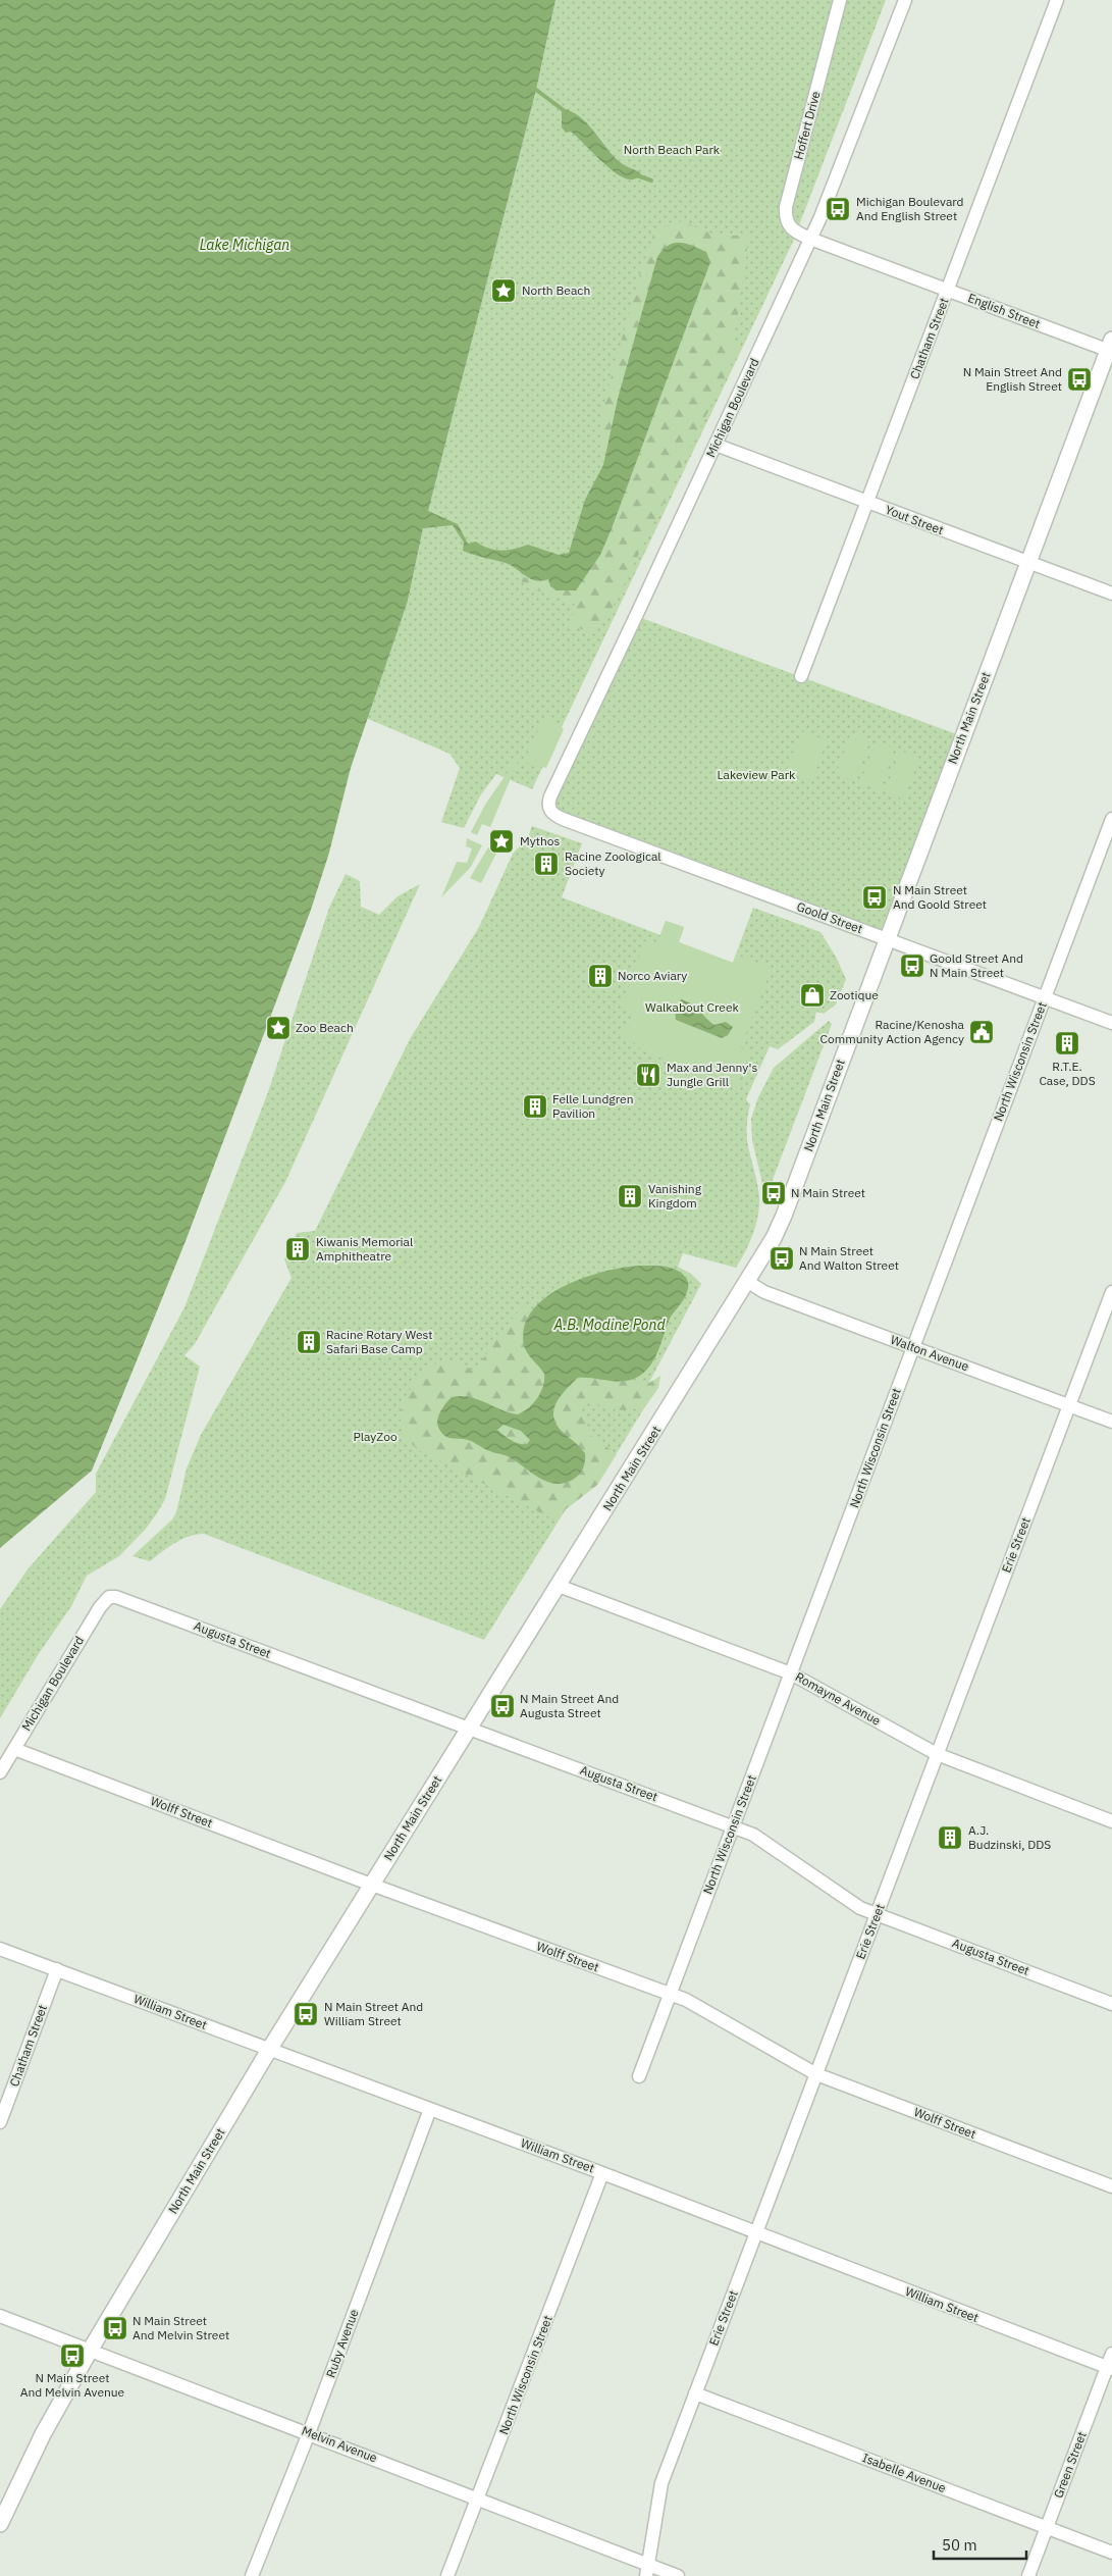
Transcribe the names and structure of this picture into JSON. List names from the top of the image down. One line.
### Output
{"streets":{"main road":["North Main Street"],"street":["Hoffert Drive","English Street","Chatham Street","Michigan Boulevard","Yout Street","Goold Street","North Wisconsin Street","Walton Avenue","Erie Street","Augusta Street","Romayne Avenue","Wolff Street","William Street","Ruby Avenue","Melvin Avenue","Green Street","Isabelle Avenue"]},"crossings":[["Hoffert Drive","English Street"],["Hoffert Drive","Michigan Boulevard"],["English Street","Chatham Street"],["English Street","Michigan Boulevard"],["English Street","North Main Street"],["Chatham Street","Yout Street"],["Chatham Street","William Street"],["Michigan Boulevard","Yout Street"],["Michigan Boulevard","Goold Street"],["Michigan Boulevard","Augusta Street"],["Michigan Boulevard","Wolff Street"],["Yout Street","North Main Street"],["North Main Street","Goold Street"],["North Main Street","Walton Avenue"],["North Main Street","Augusta Street"],["North Main Street","Romayne Avenue"],["North Main Street","Wolff Street"],["North Main Street","William Street"],["North Main Street","Melvin Avenue"],["Goold Street","North Wisconsin Street"],["North Wisconsin Street","Walton Avenue"],["North Wisconsin Street","Augusta Street"],["North Wisconsin Street","Romayne Avenue"],["North Wisconsin Street","Wolff Street"],["North Wisconsin Street","William Street"],["North Wisconsin Street","Melvin Avenue"],["Walton Avenue","Erie Street"],["Erie Street","Augusta Street"],["Erie Street","Romayne Avenue"],["Erie Street","Wolff Street"],["Erie Street","William Street"],["Erie Street","Melvin Avenue"],["Erie Street","Isabelle Avenue"],["William Street","Ruby Avenue"],["William Street","Green Street"],["Ruby Avenue","Melvin Avenue"],["Green Street","Isabelle Avenue"]],"water":["Lake Michigan","A.B. Modine Pond"],"parks":["North Beach Park","Lakeview Park","Walkabout Creek","PlayZoo"],"places":{"bus stop":["Michigan Boulevard And English Street","N Main Street And English Street","N Main Street And Goold Street","Goold Street And N Main Street","N Main Street","N Main Street And Walton Street","N Main Street And Augusta Street","N Main Street And William Street","N Main Street And Melvin Street","N Main Street And Melvin Avenue"],"place":["North Beach","Mythos","Zoo Beach"],"building":["Racine Zoological Society","Norco Aviary","R.T.E. Case, DDS","Felle Lundgren Pavilion","Vanishing Kingdom","Kiwanis Memorial Amphitheatre","Racine Rotary West Safari Base Camp","A.J. Budzinski, DDS"],"shop":["Zootique"],"public building":["Racine/Kenosha Community Action Agency"],"restaurant":["Max and Jenny's Jungle Grill"]},"scale_bar":"50 m"}
